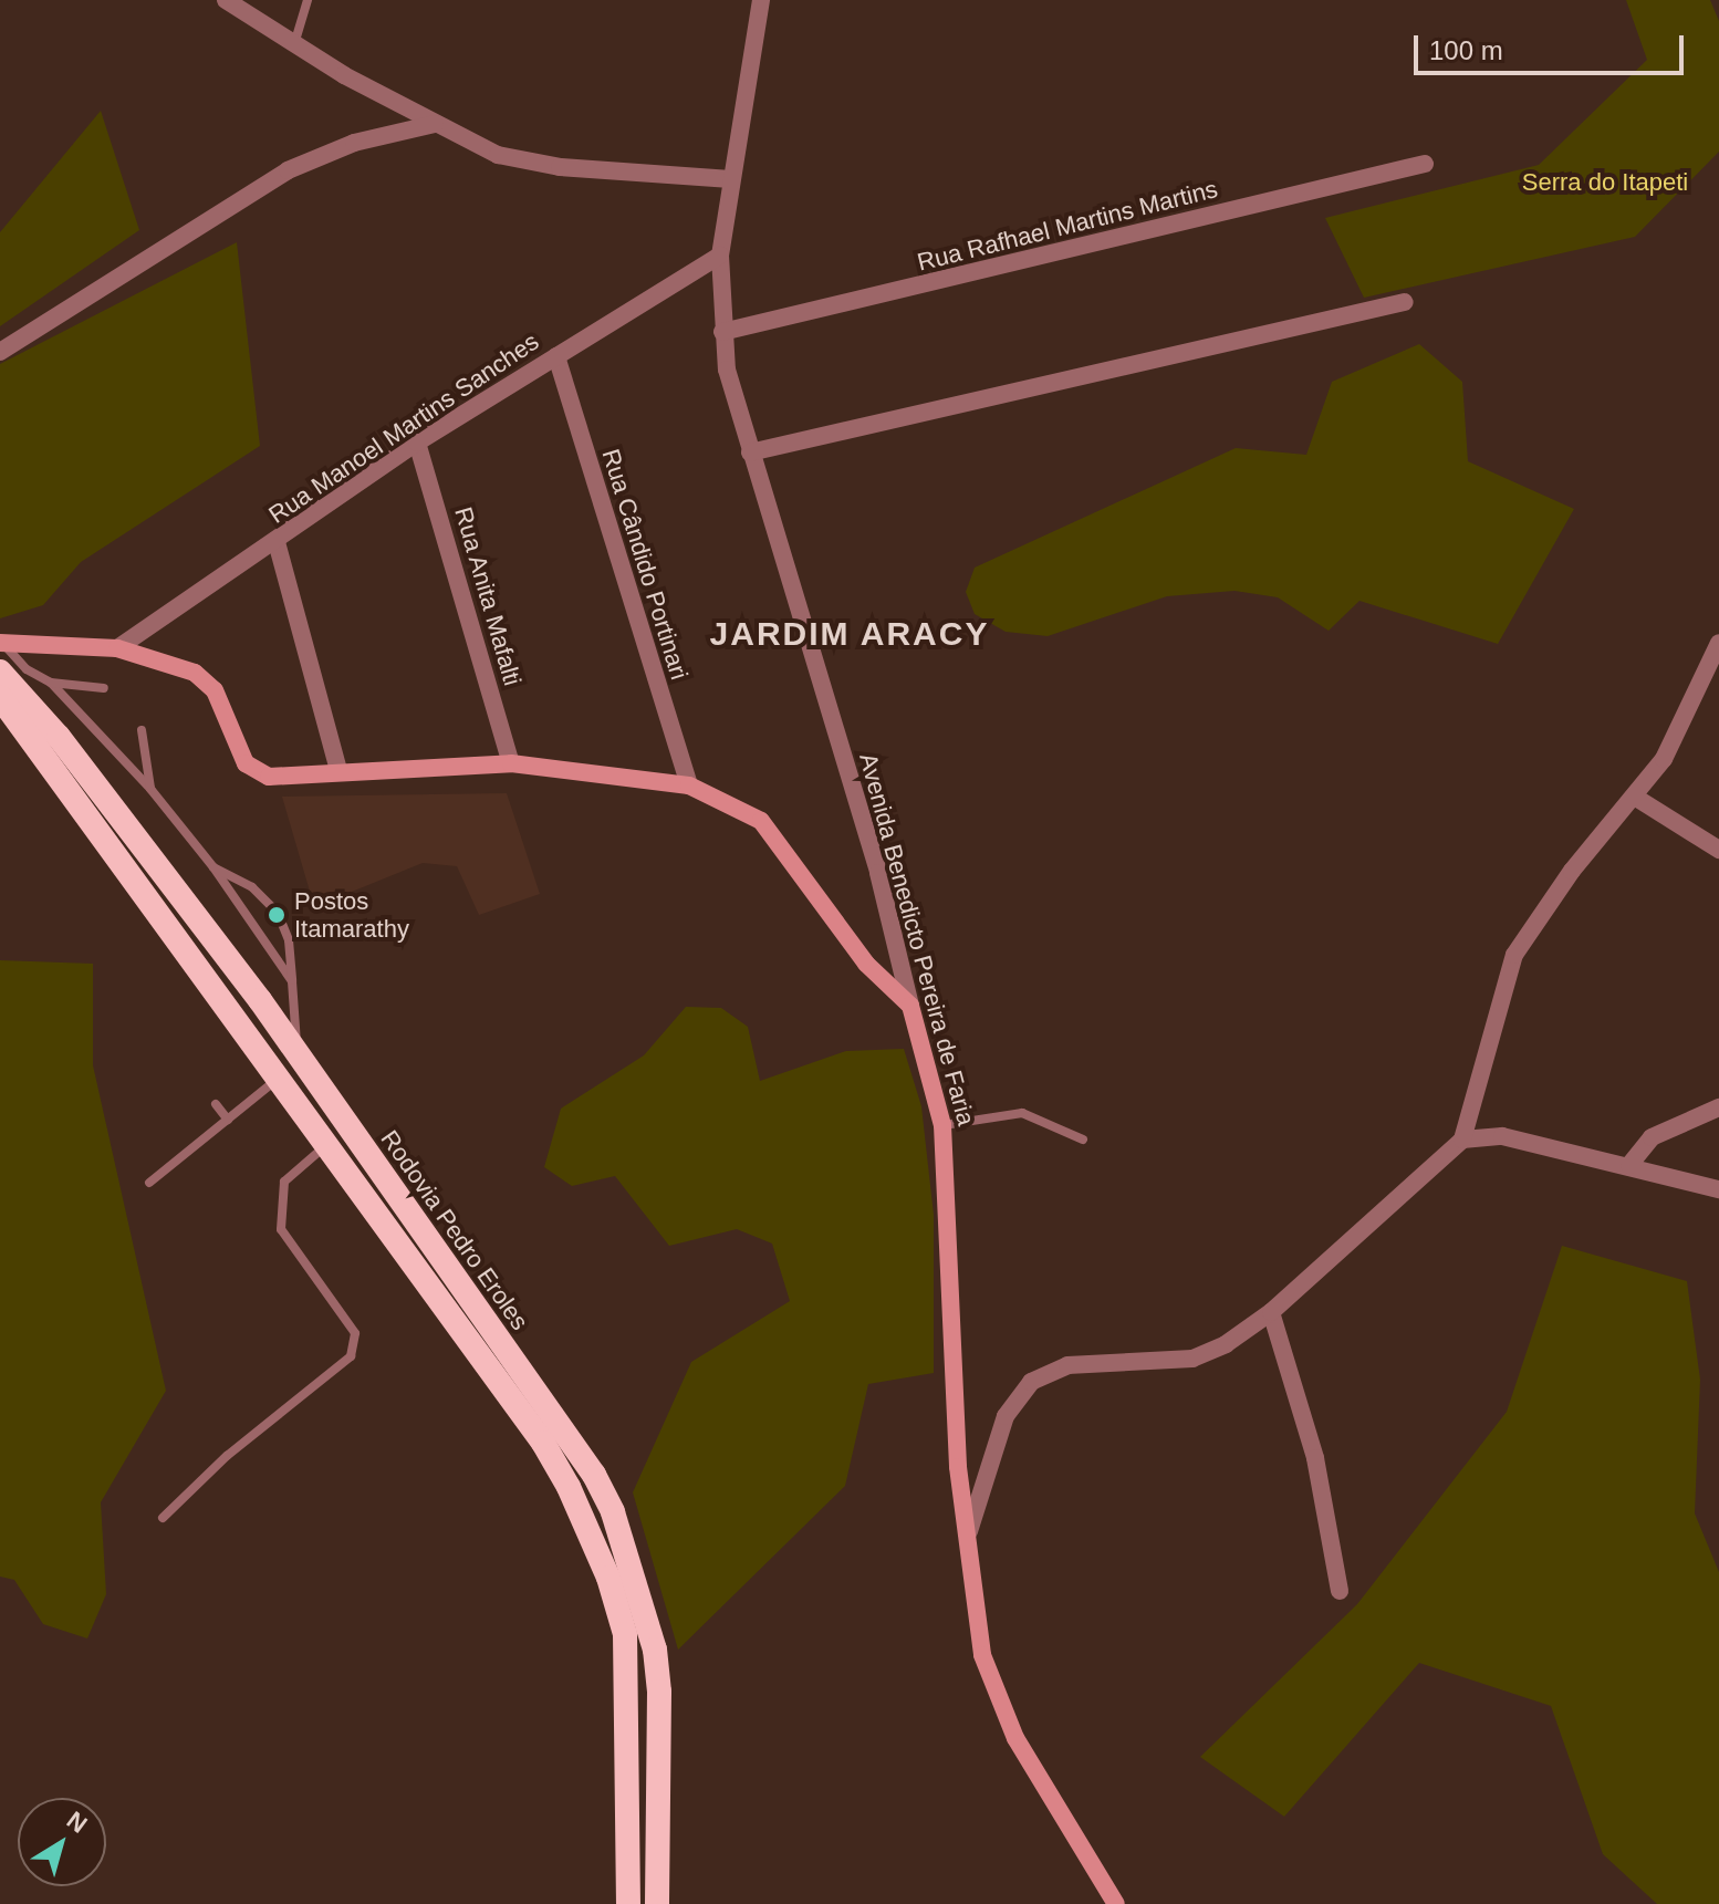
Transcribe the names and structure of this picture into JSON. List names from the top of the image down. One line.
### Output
{"streets":{"highway":["Rodovia Pedro Eroles"],"main road":["Avenida Benedicto Pereira de Faria"],"street":["Rua Rafhael Martins Martins","Rua Manoel Martins Sanches","Rua Cândido Portinari","Rua Anita Mafalti"]},"crossings":[["Rua Rafhael Martins Martins","Avenida Benedicto Pereira de Faria"],["Rua Manoel Martins Sanches","Rua Cândido Portinari"],["Rua Manoel Martins Sanches","Rua Anita Mafalti"],["Rua Manoel Martins Sanches","Avenida Benedicto Pereira de Faria"]],"districts":["JARDIM ARACY"],"parks":["Serra do Itapeti"],"places":["Postos Itamarathy"],"scale_bar":"100 m","north":"top right"}
